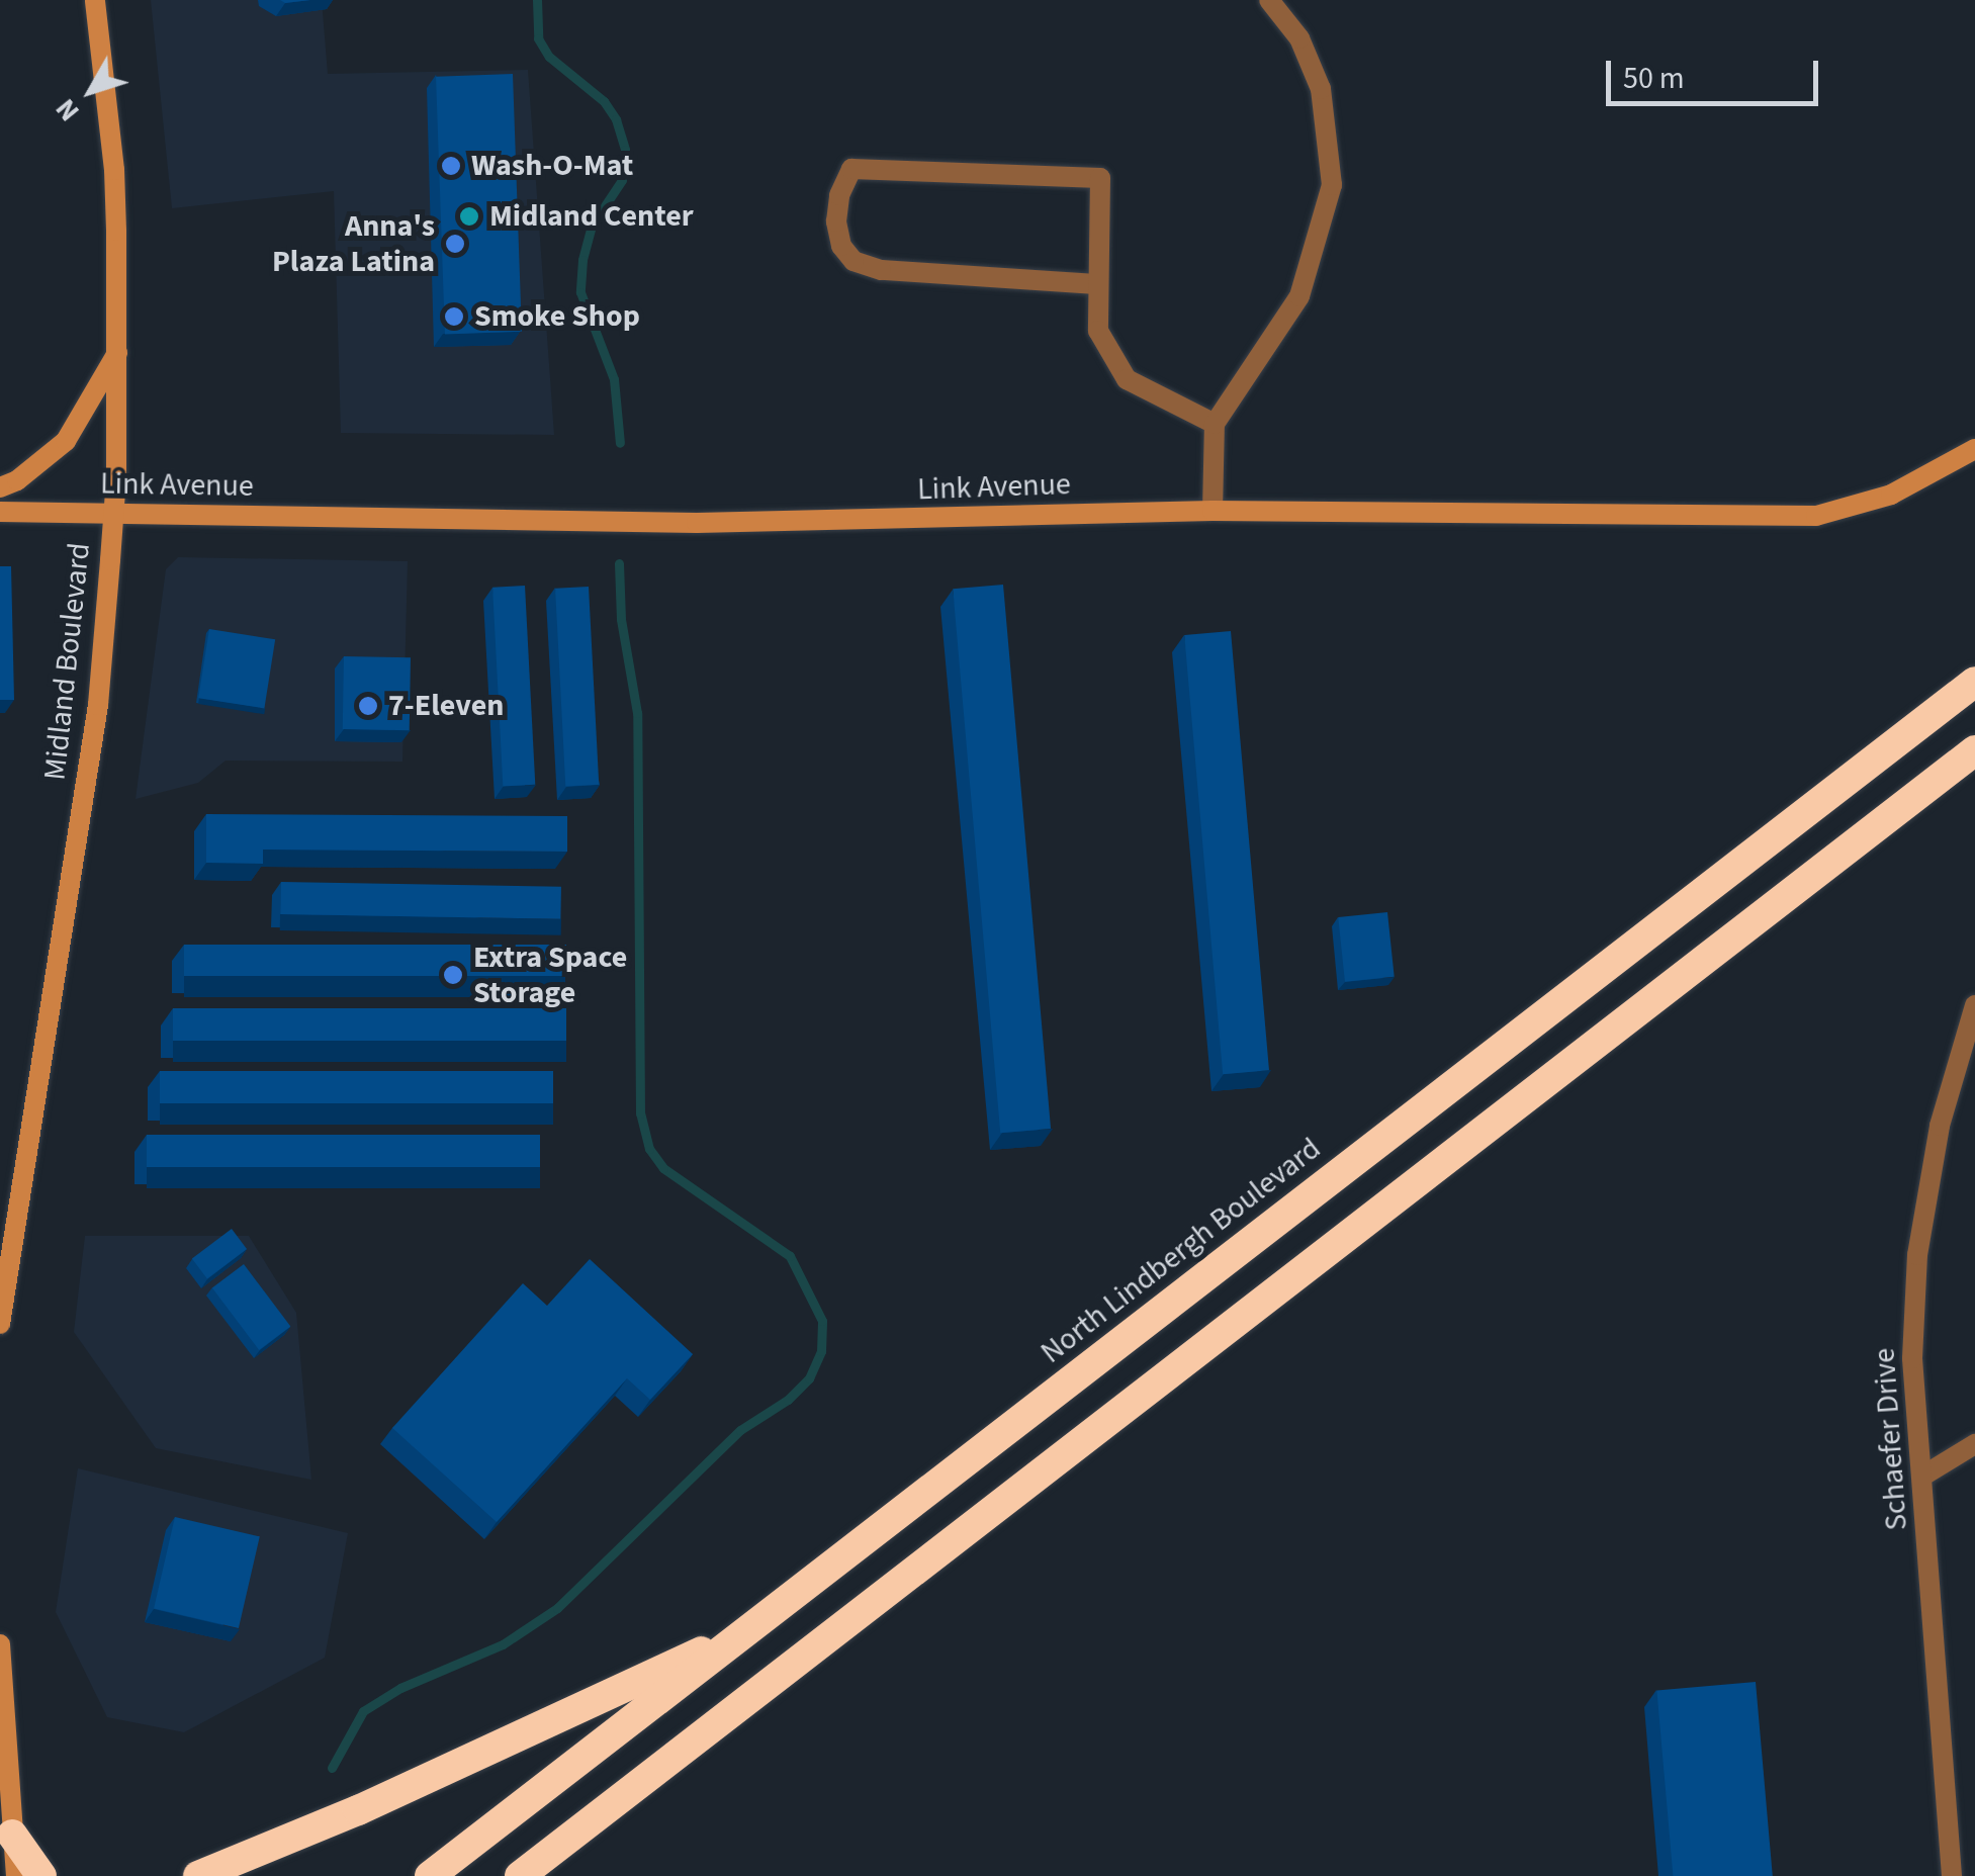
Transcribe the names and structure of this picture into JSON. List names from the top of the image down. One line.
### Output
{"streets":{"highway":["North Lindbergh Boulevard"],"street":["Link Avenue","Midland Boulevard","Schaefer Drive"]},"crossings":[["Link Avenue","Midland Boulevard"]],"places":["Wash-O-Mat","Midland Center","Anna's Plaza Latina","Smoke Shop","7-Eleven","Extra Space Storage"],"scale_bar":"50 m","north":"bottom left"}
